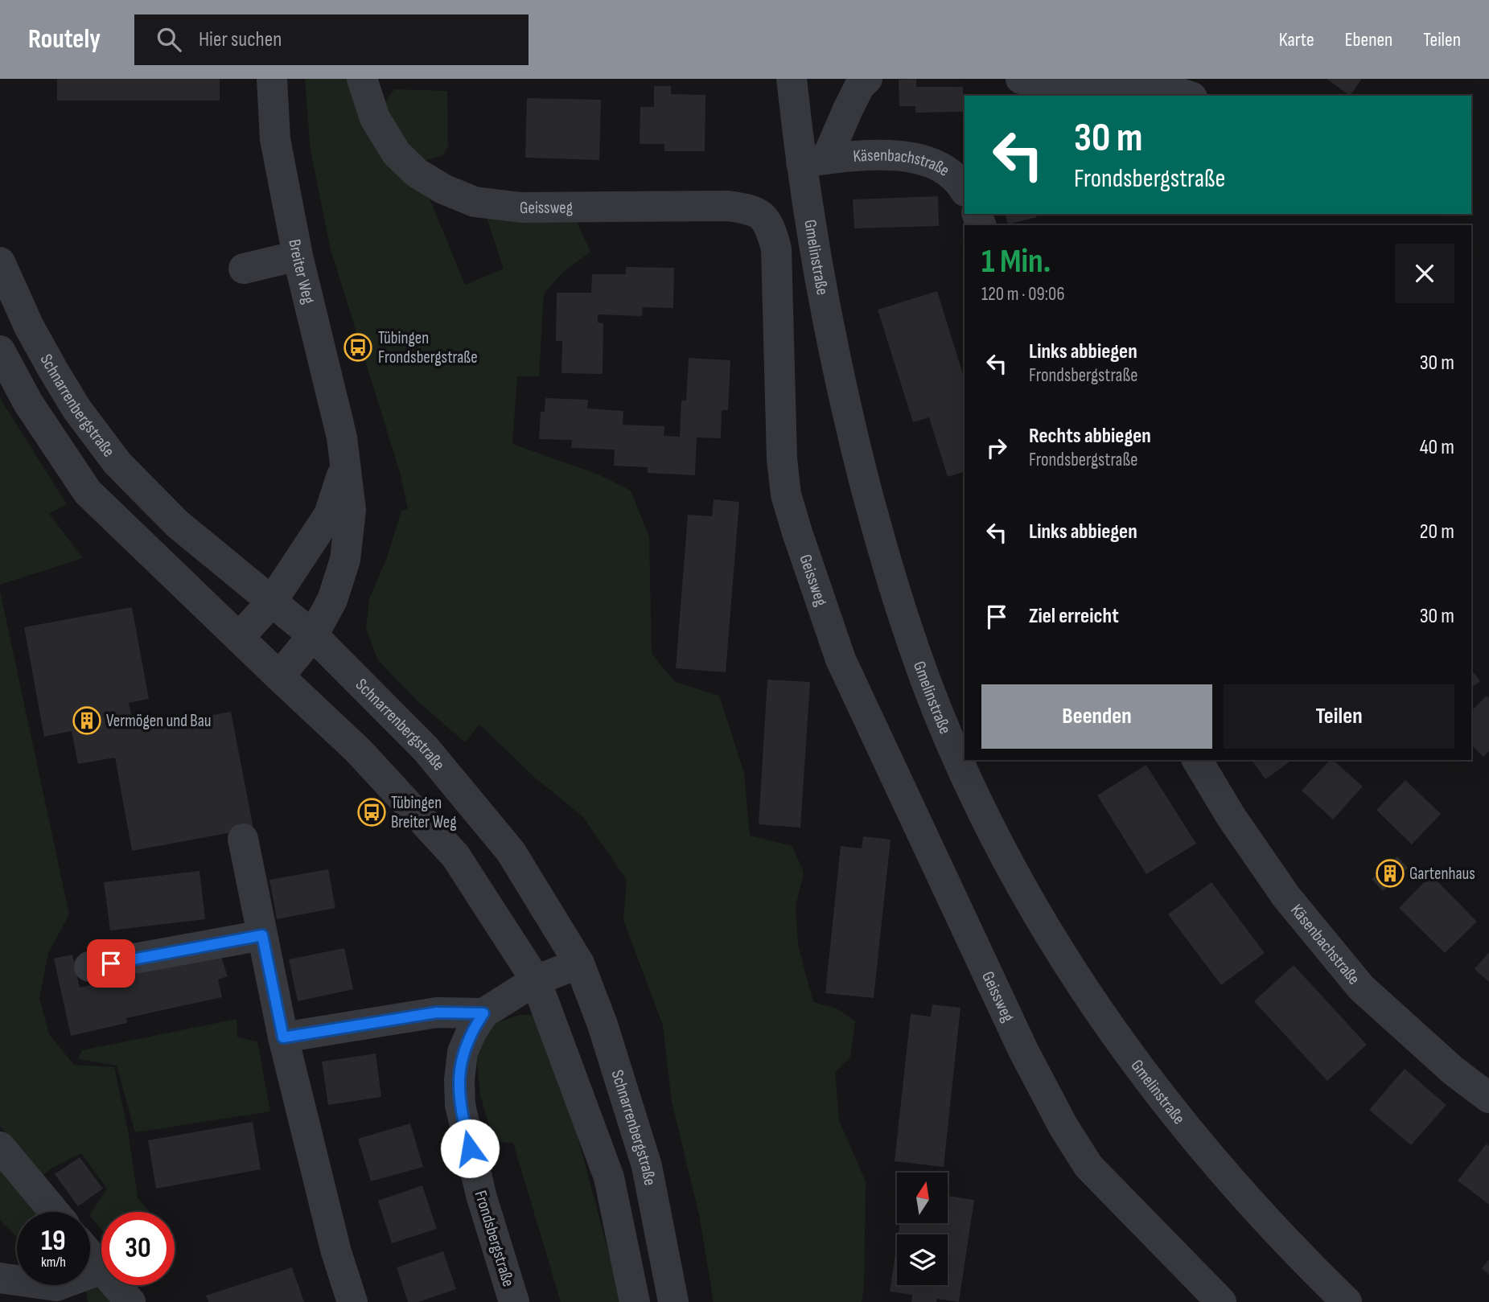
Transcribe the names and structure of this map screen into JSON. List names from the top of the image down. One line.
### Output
{"streets":{"street":["Käsenbachstraße","Geissweg","Gmelinstraße","Breiter Weg","Schnarrenbergstraße","Frondsbergstraße"]},"crossings":[["Käsenbachstraße","Gmelinstraße"],["Breiter Weg","Schnarrenbergstraße"],["Schnarrenbergstraße","Frondsbergstraße"]],"places":{"bus stop":["Tübingen Frondsbergstraße","Tübingen Breiter Weg"],"building":["Vermögen und Bau","Gartenhaus"]},"north":"top","page":{"header":"Routely","search":"Hier suchen","nav":["Karte","Ebenen","Teilen"],"turn":["30 m","Frondsbergstraße"],"heading":["1 Min.","120 m · 09:06"],"list":[{"name":"Links abbiegen","note":"Frondsbergstraße","value":"30 m"},{"name":"Rechts abbiegen","note":"Frondsbergstraße","value":"40 m"},{"name":"Links abbiegen","value":"20 m"},{"name":"Ziel erreicht","value":"30 m"}],"buttons":["Beenden","Teilen"],"speed":"19 km/h","limit":"30"}}
